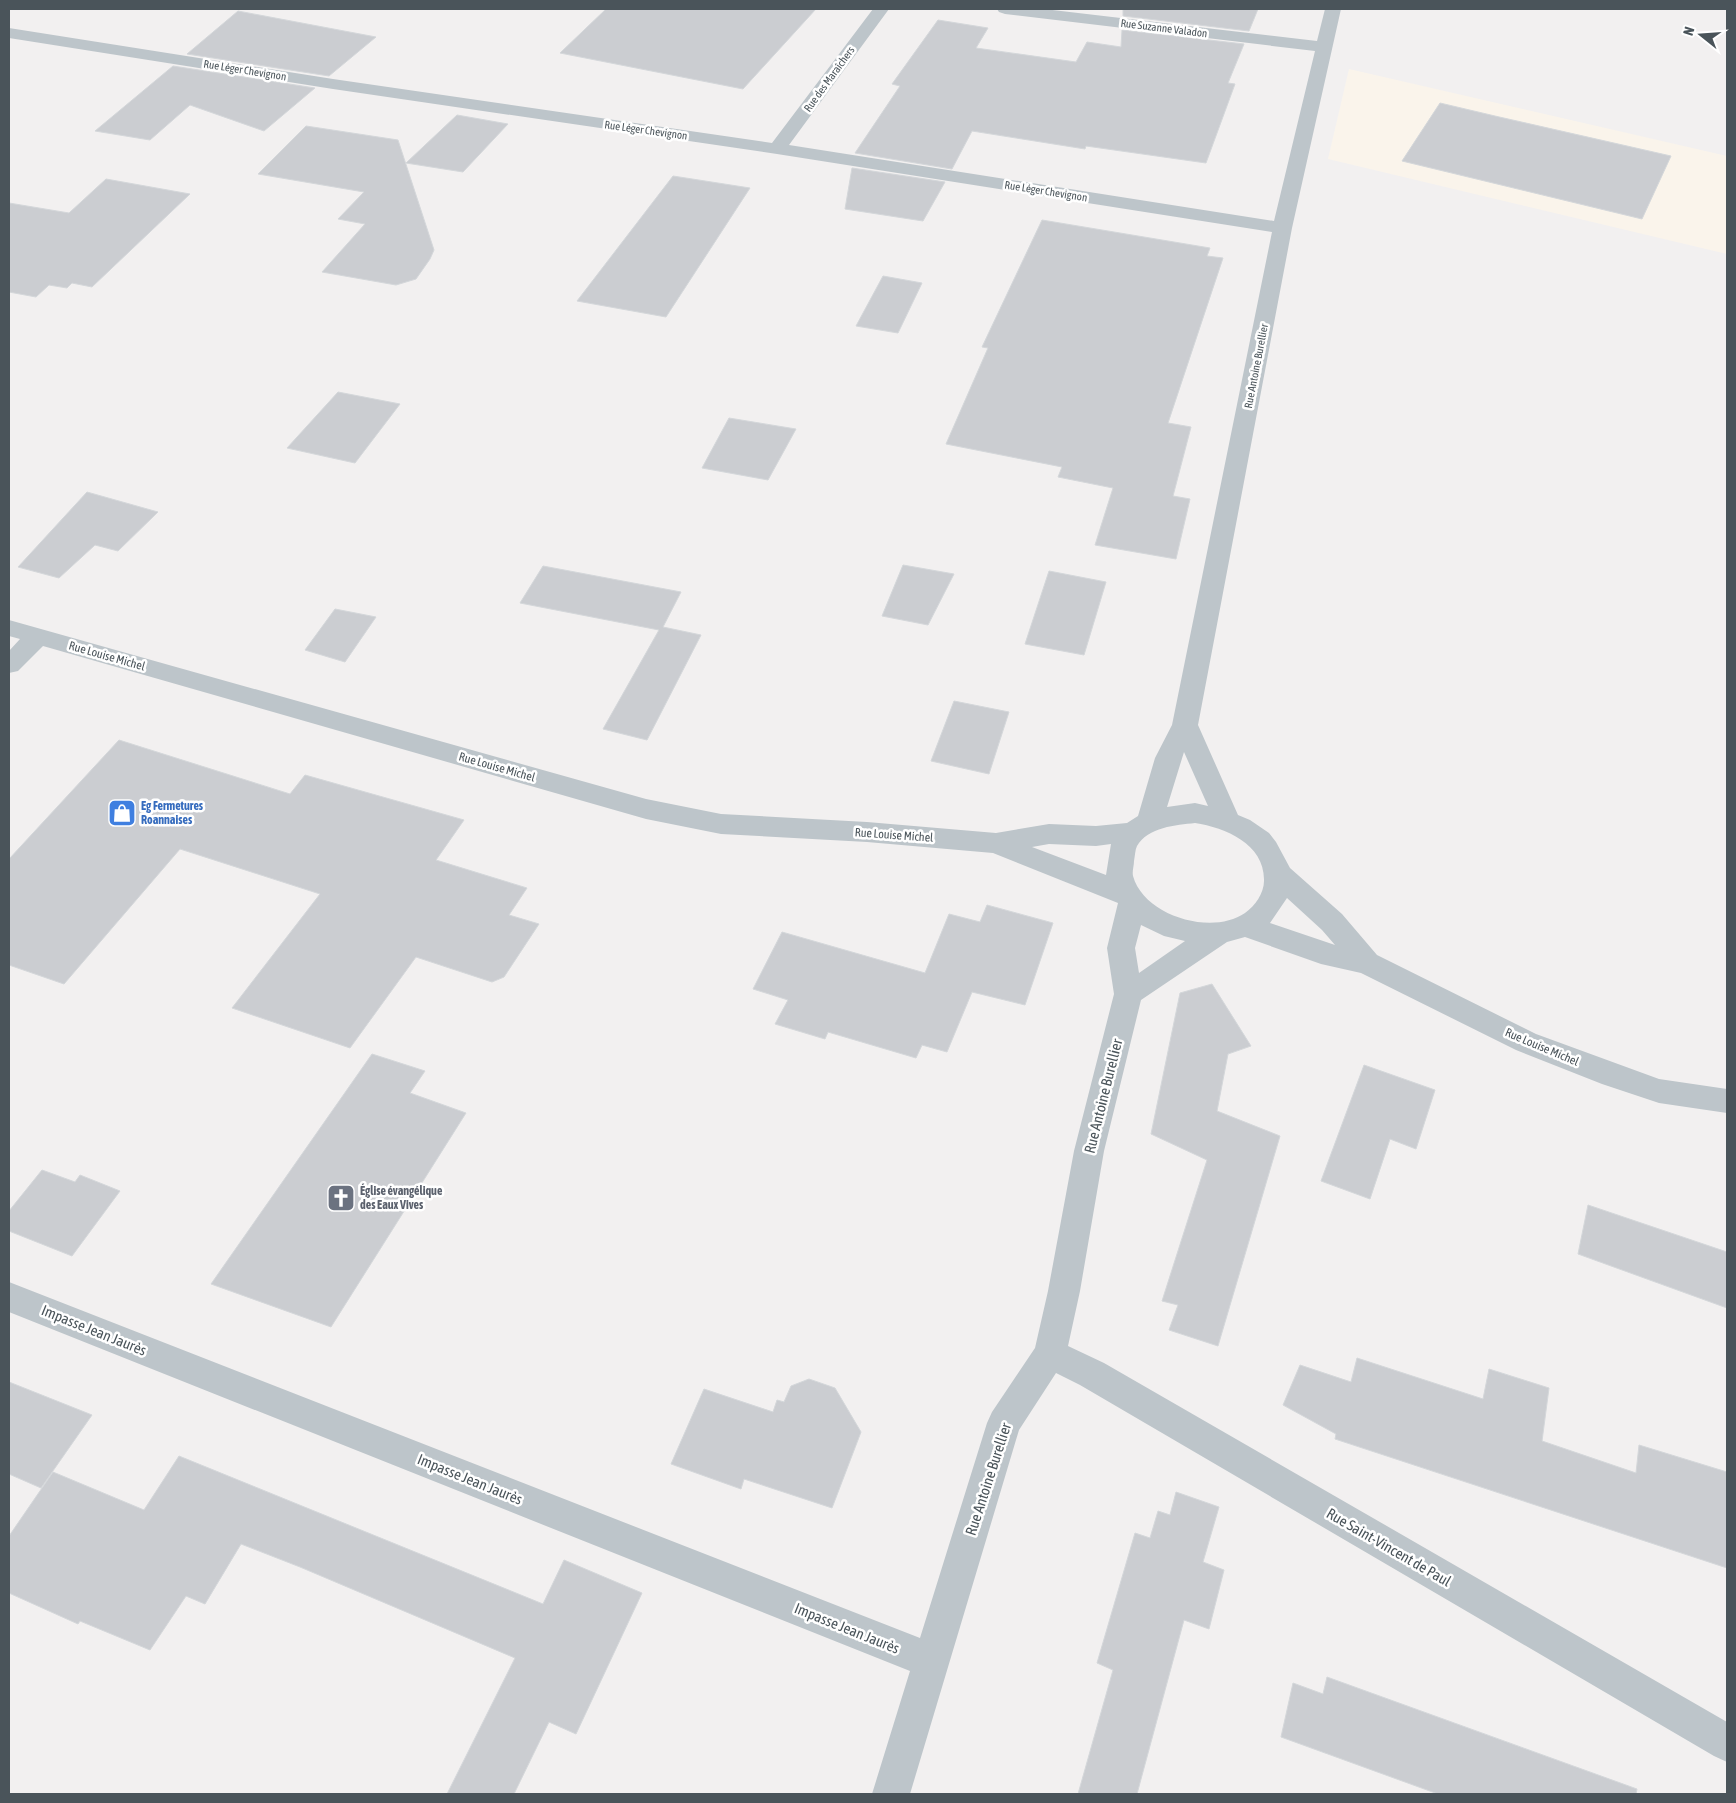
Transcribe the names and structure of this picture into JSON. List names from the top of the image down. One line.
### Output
{"streets":{"street":["Rue Suzanne Valadon","Rue Léger Chevignon","Rue des Maraîchers","Rue Antoine Burellier","Rue Louise Michel","Impasse Jean Jaurès","Rue Saint-Vincent de Paul"]},"crossings":[["Rue Suzanne Valadon","Rue Antoine Burellier"],["Rue Léger Chevignon","Rue des Maraîchers"],["Rue Léger Chevignon","Rue Antoine Burellier"],["Rue Antoine Burellier","Rue Louise Michel"],["Rue Antoine Burellier","Impasse Jean Jaurès"],["Rue Antoine Burellier","Rue Saint-Vincent de Paul"]],"places":{"shop":["Eg Fermetures Roannaises"],"church":["Église évangélique des Eaux Vives"]},"north":"left"}
